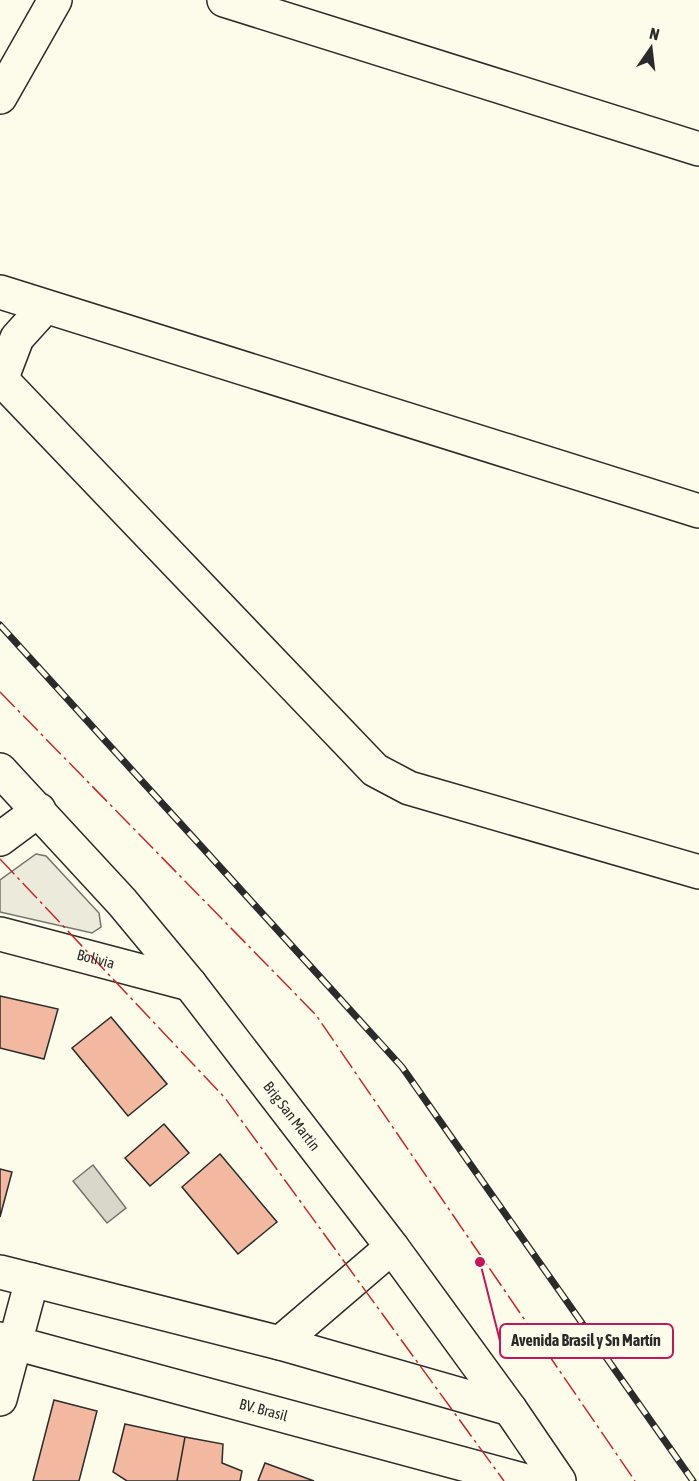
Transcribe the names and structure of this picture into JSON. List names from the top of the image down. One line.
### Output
{"streets":{"street":["Bolivia","Brig San Martin","BV. Brasil"]},"crossings":[["Bolivia","Brig San Martin"]],"places":["Avenida Brasil y Sn Martín"],"north":"top"}
